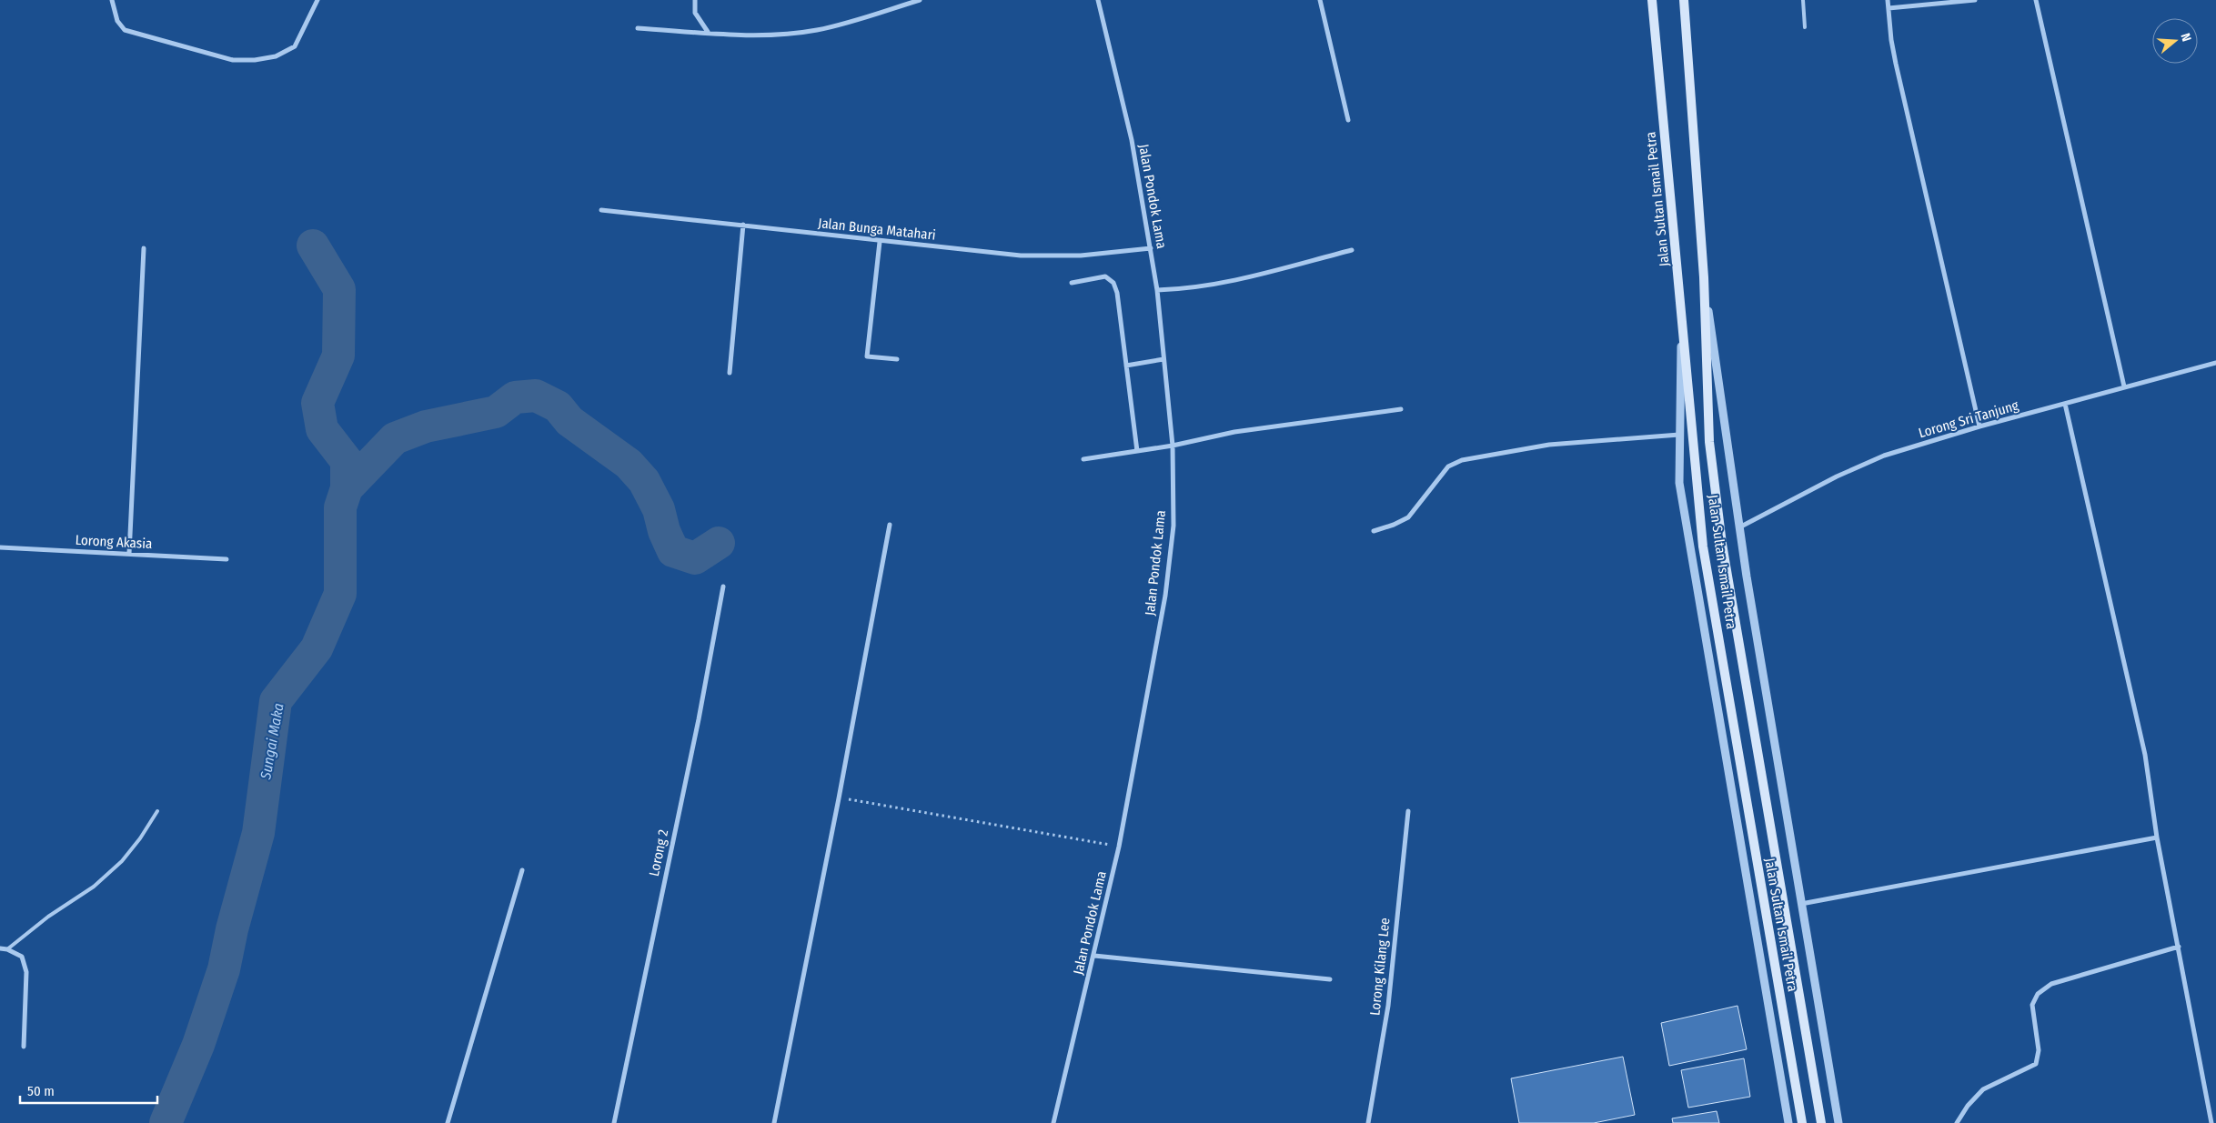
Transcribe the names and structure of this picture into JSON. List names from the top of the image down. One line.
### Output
{"streets":{"main road":["Jalan Sultan Ismail Petra"],"street":["Jalan Pondok Lama","Jalan Bunga Matahari","Lorong Sri Tanjung","Lorong Akasia","Lorong 2","Lorong Kilang Lee"]},"crossings":[["Jalan Pondok Lama","Jalan Bunga Matahari"]],"water":["Sungai Maka"],"scale_bar":"50 m","north":"right"}
